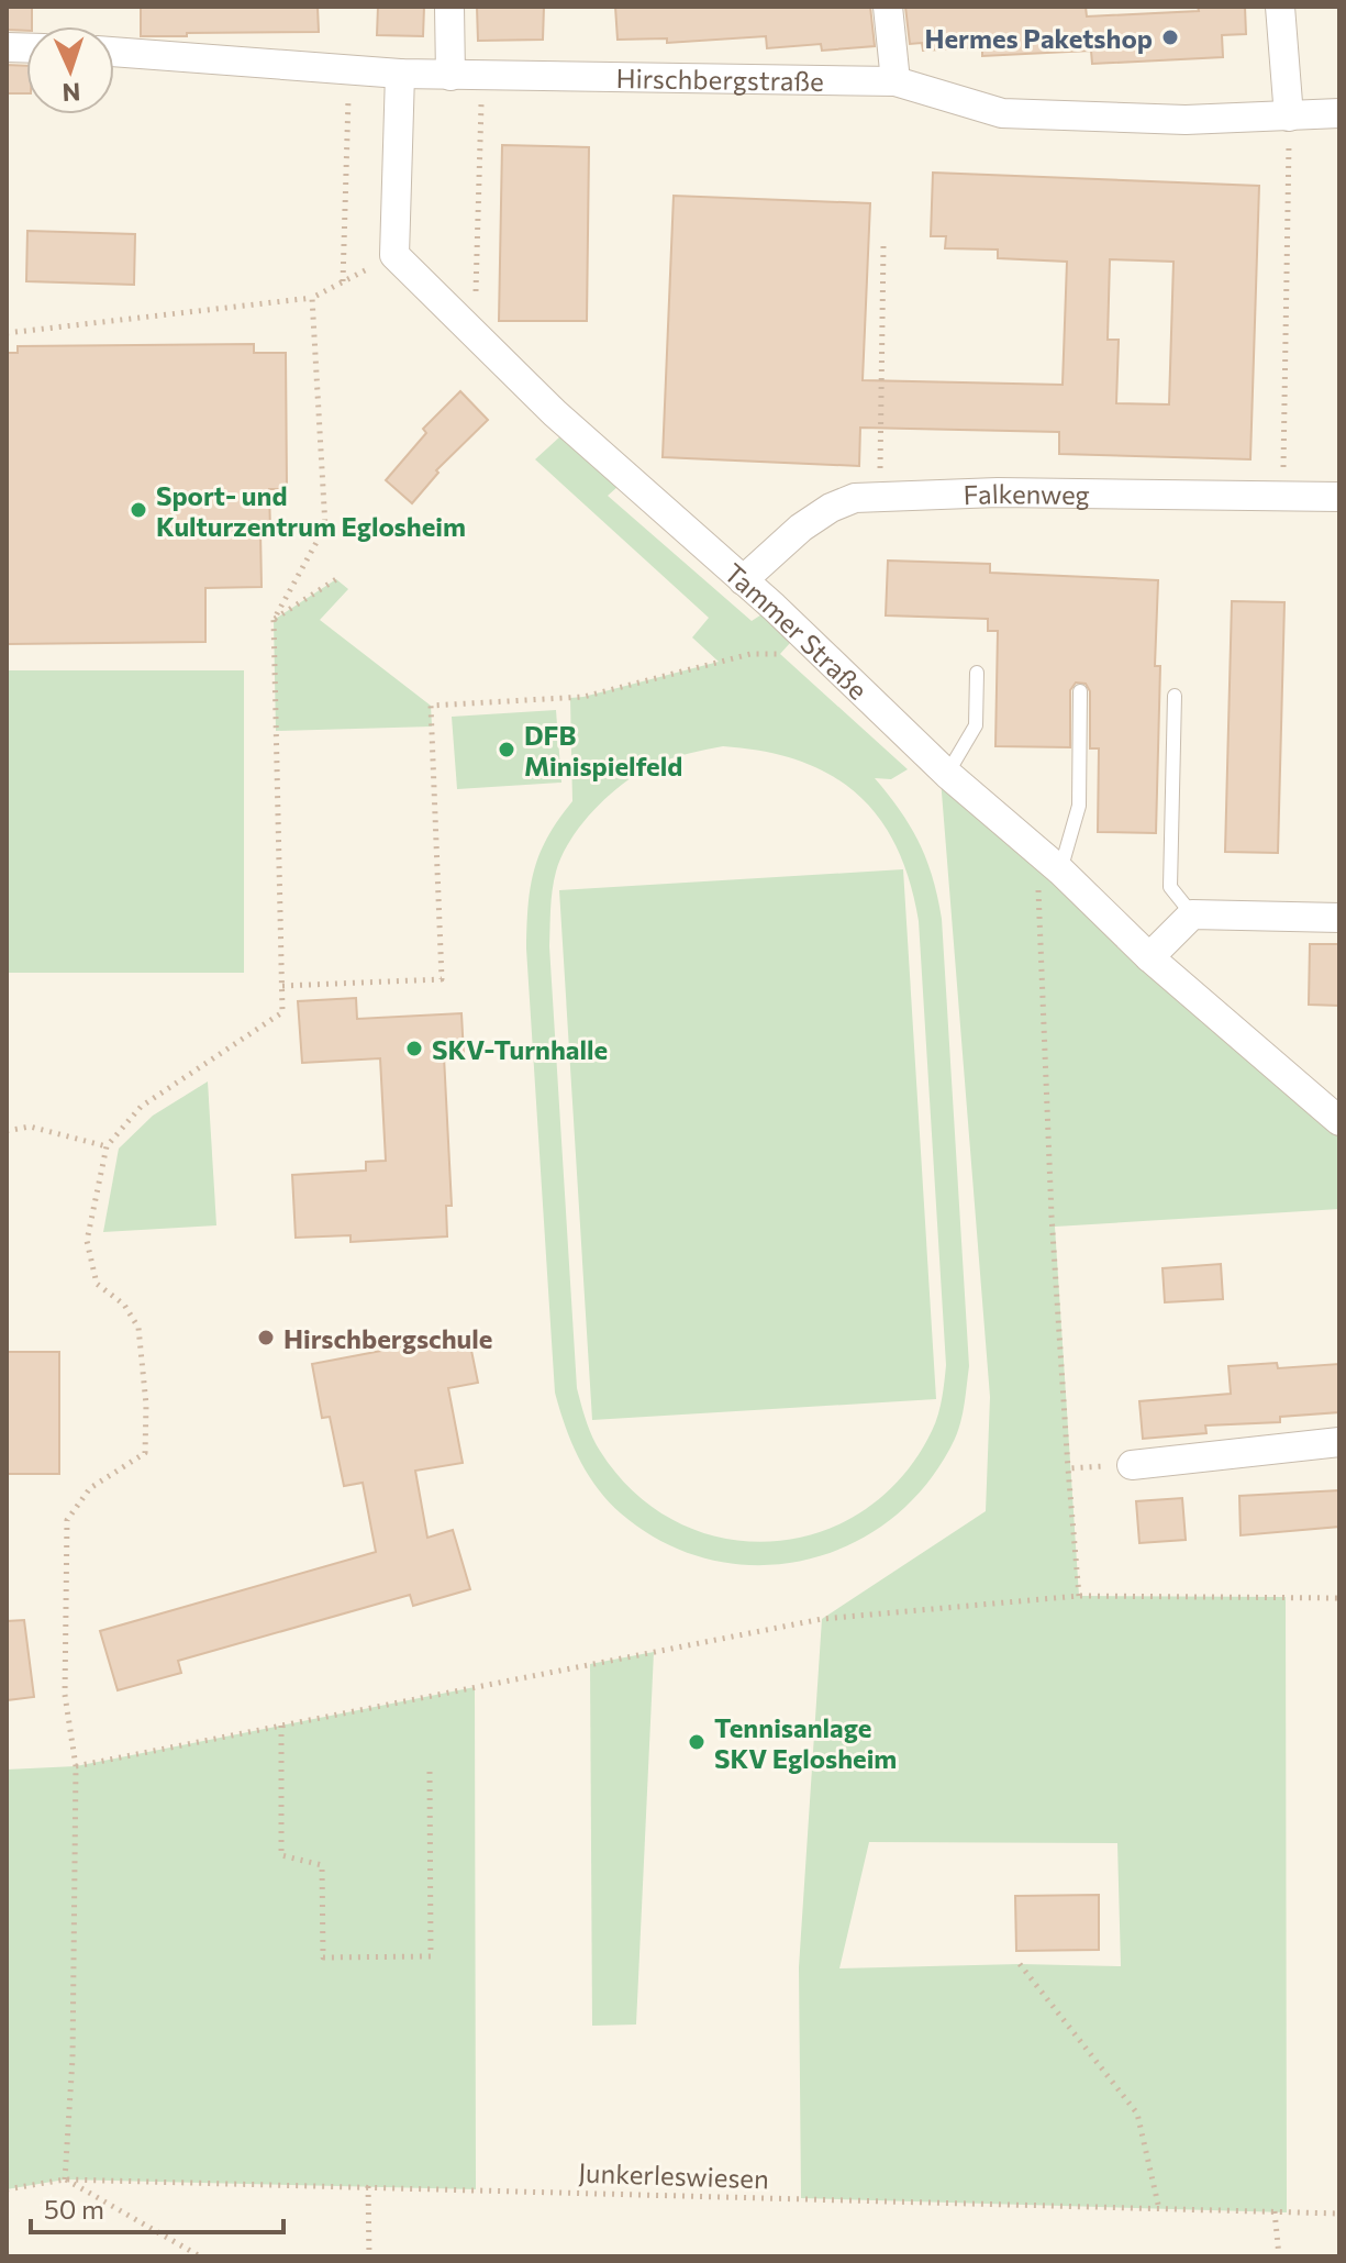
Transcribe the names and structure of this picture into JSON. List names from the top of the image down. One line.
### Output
{"streets":{"street":["Hirschbergstraße","Falkenweg","Tammer Straße"],"path":["Junkerleswiesen"]},"crossings":[["Falkenweg","Tammer Straße"]],"places":["Hermes Paketshop","Sport- und Kulturzentrum Eglosheim","DFB Minispielfeld","SKV-Turnhalle","Hirschbergschule","Tennisanlage SKV Eglosheim"],"scale_bar":"50 m","north":"bottom"}
